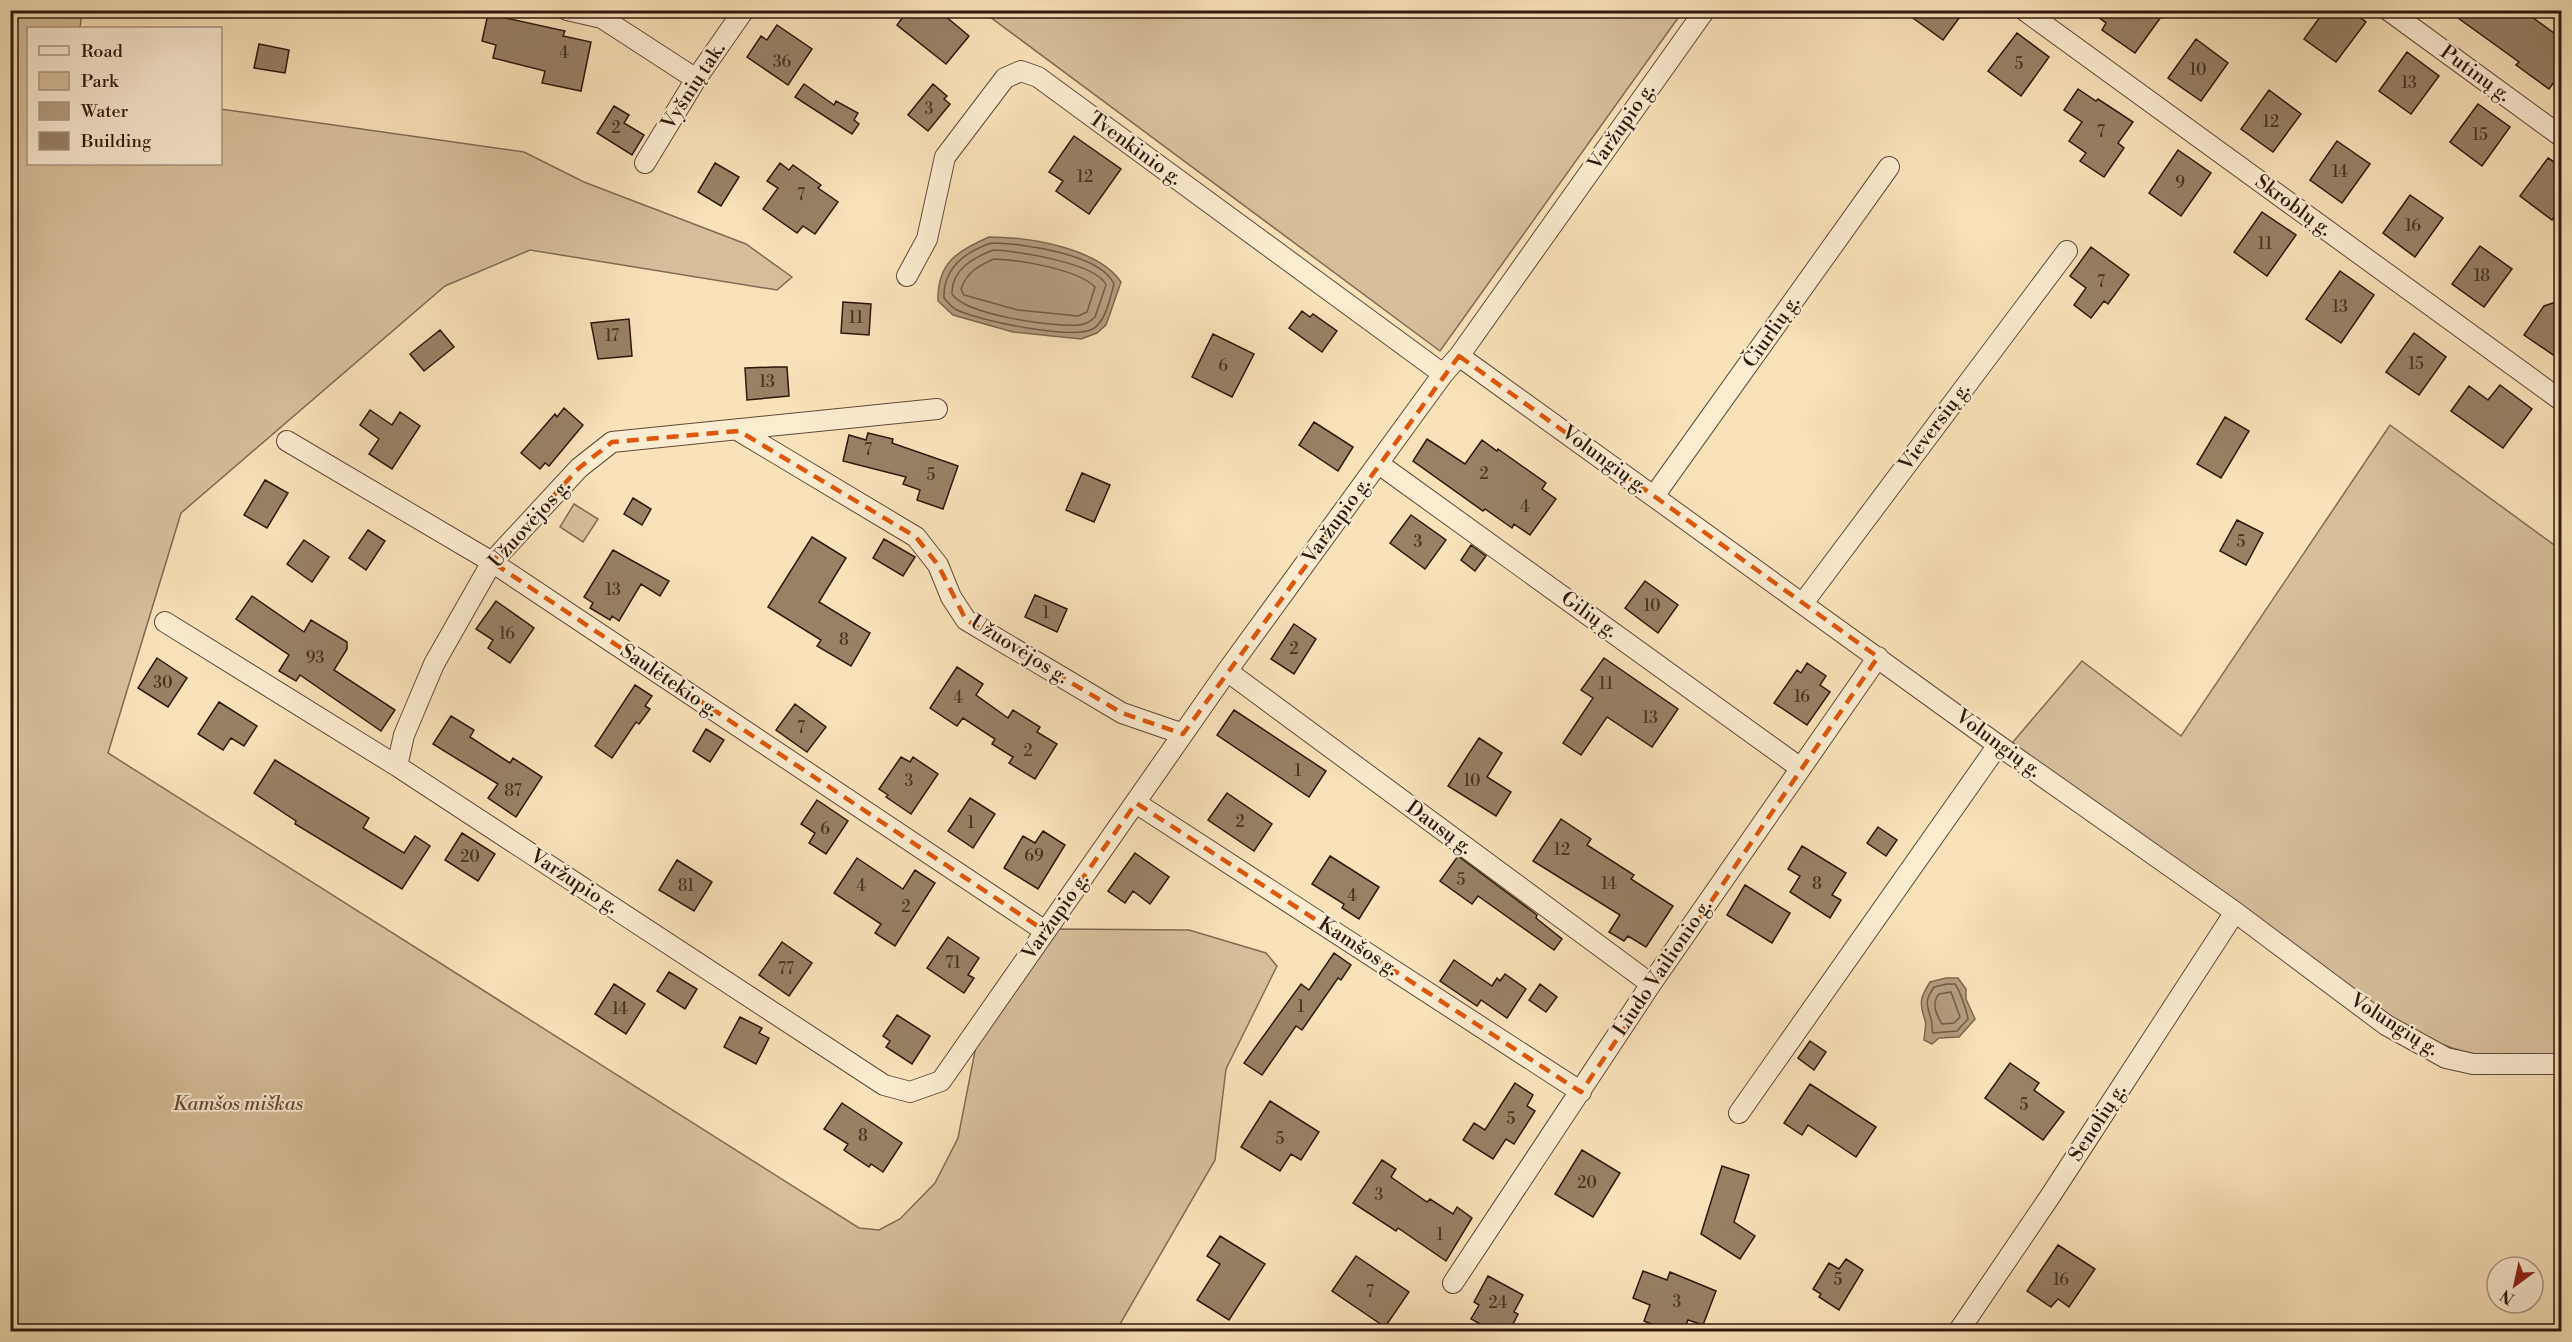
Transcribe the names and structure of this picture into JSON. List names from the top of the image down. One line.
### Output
{"streets":{"street":["Putinų g.","Vyšnių tak.","Varžupio g.","Tvenkinio g.","Skroblų g.","Čiurlių g.","Vieversių g.","Volungių g.","Užuovėjos g.","Gilių g.","Saulėtekio g.","Dausų g.","Kamšos g.","Liudo Vailionio g.","Senolių g."]},"crossings":[["Varžupio g.","Tvenkinio g."],["Varžupio g.","Volungių g."],["Varžupio g.","Užuovėjos g."],["Varžupio g.","Gilių g."],["Varžupio g.","Saulėtekio g."],["Varžupio g.","Dausų g."],["Varžupio g.","Kamšos g."],["Čiurlių g.","Volungių g."],["Vieversių g.","Volungių g."],["Volungių g.","Liudo Vailionio g."],["Volungių g.","Senolių g."],["Užuovėjos g.","Saulėtekio g."],["Gilių g.","Liudo Vailionio g."],["Dausų g.","Liudo Vailionio g."],["Kamšos g.","Liudo Vailionio g."]],"parks":["Kamšos miškas"],"house_numbers":["4","36","5","10","13","3","12","2","7","15","14","12","9","7","16","11","18","7","13","11","17","15","6","13","7","2","5","4","3","5","13","10","1","16","8","2","93","30","11","16","4","13","7","2","1","3","10","87","2","1","6","12","69","20","5","14","8","81","4","4","2","71","77","1","14","5","5","8","5","20","3","1","5","16","7","3","24"],"legend":["Road","Park","Water","Building"],"north":"bottom left"}
